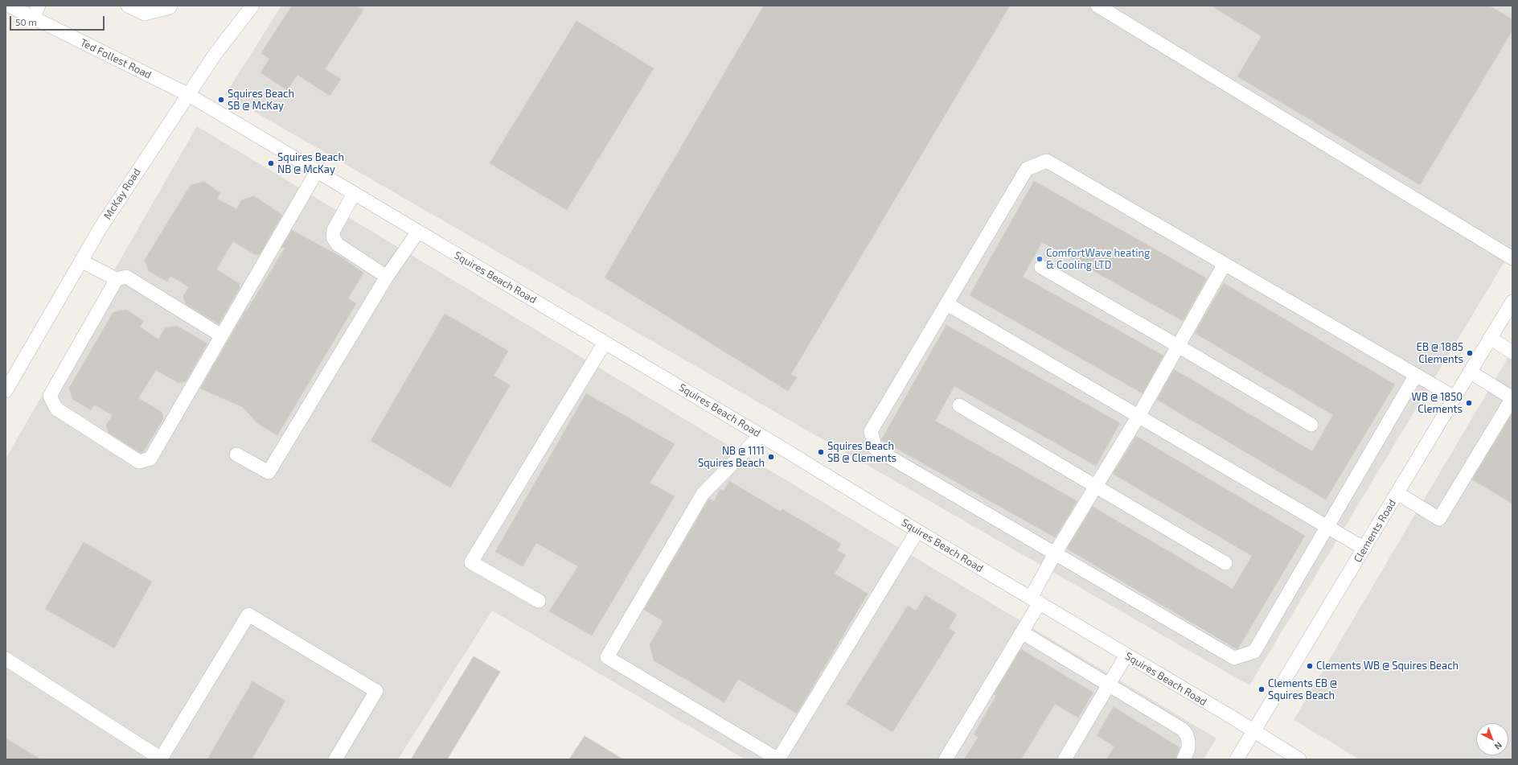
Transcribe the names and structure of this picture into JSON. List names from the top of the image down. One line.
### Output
{"streets":{"street":["Ted Follest Road","McKay Road","Squires Beach Road","Clements Road"]},"crossings":[["Ted Follest Road","McKay Road"],["Ted Follest Road","Squires Beach Road"],["McKay Road","Squires Beach Road"],["Squires Beach Road","Clements Road"]],"places":["Squires Beach SB @ McKay","Squires Beach NB @ McKay","ComfortWave heating & Cooling LTD","EB @ 1885 Clements","WB @ 1850 Clements","Squires Beach SB @ Clements","NB @ 1111 Squires Beach","Clements WB @ Squires Beach","Clements EB @ Squires Beach"],"scale_bar":"50 m","north":"bottom right"}
